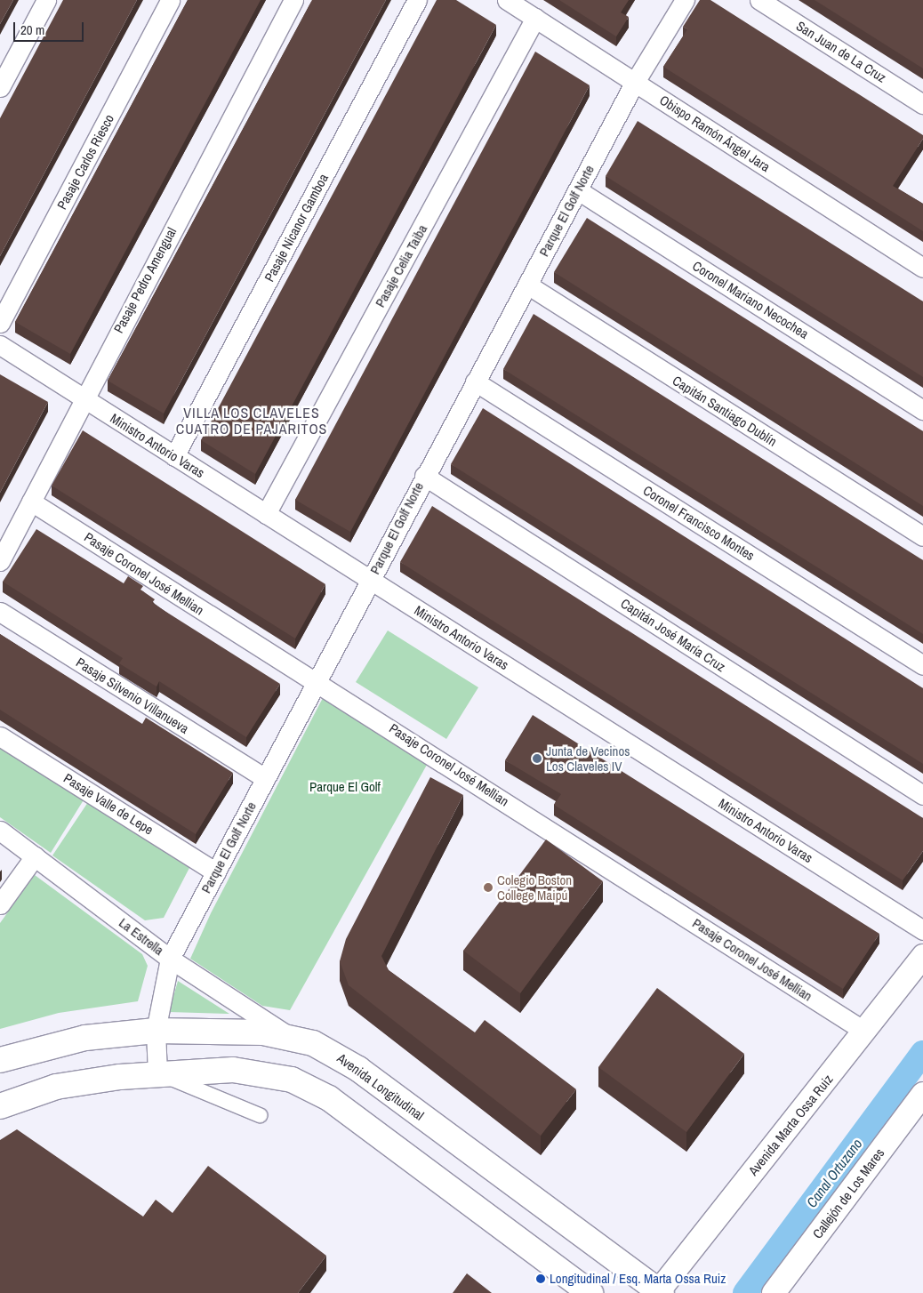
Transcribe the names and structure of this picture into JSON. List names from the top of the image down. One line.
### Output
{"streets":{"main road":["Avenida Longitudinal"],"street":["San Juan de La Cruz","Obispo Ramón Ángel Jara","Pasaje Carlos Riesco","Parque El Golf Norte","Pasaje Nicanor Gamboa","Pasaje Celia Taiba","Pasaje Pedro Amengual","Coronel Mariano Necochea","Capitán Santiago Dublín","Ministro Antorio Varas","Coronel Francisco Montes","Pasaje Coronel José Mellian","Capitán José María Cruz","Pasaje Silvenio Villanueva","Pasaje Valle de Lepe","La Estrella","Avenida Marta Ossa Ruiz","Callejón de Los Mares"]},"crossings":[["Obispo Ramón Ángel Jara","Parque El Golf Norte"],["Obispo Ramón Ángel Jara","Pasaje Celia Taiba"],["Parque El Golf Norte","Coronel Mariano Necochea"],["Parque El Golf Norte","Capitán Santiago Dublín"],["Parque El Golf Norte","Ministro Antorio Varas"],["Parque El Golf Norte","Coronel Francisco Montes"],["Parque El Golf Norte","Pasaje Coronel José Mellian"],["Parque El Golf Norte","Capitán José María Cruz"],["Parque El Golf Norte","Pasaje Silvenio Villanueva"],["Parque El Golf Norte","Pasaje Valle de Lepe"],["Parque El Golf Norte","La Estrella"],["Parque El Golf Norte","Avenida Longitudinal"],["Pasaje Nicanor Gamboa","Ministro Antorio Varas"],["Pasaje Celia Taiba","Ministro Antorio Varas"],["Pasaje Pedro Amengual","Ministro Antorio Varas"],["Pasaje Pedro Amengual","Pasaje Coronel José Mellian"],["Pasaje Coronel José Mellian","Avenida Marta Ossa Ruiz"],["La Estrella","Avenida Longitudinal"],["Avenida Longitudinal","Avenida Marta Ossa Ruiz"]],"districts":["VILLA LOS CLAVELES CUATRO DE PAJARITOS"],"water":["Canal Ortuzano"],"parks":["Parque El Golf"],"places":["Junta de Vecinos Los Claveles IV","Colegio Boston College Maipú","Longitudinal / Esq. Marta Ossa Ruiz"],"scale_bar":"20 m"}
